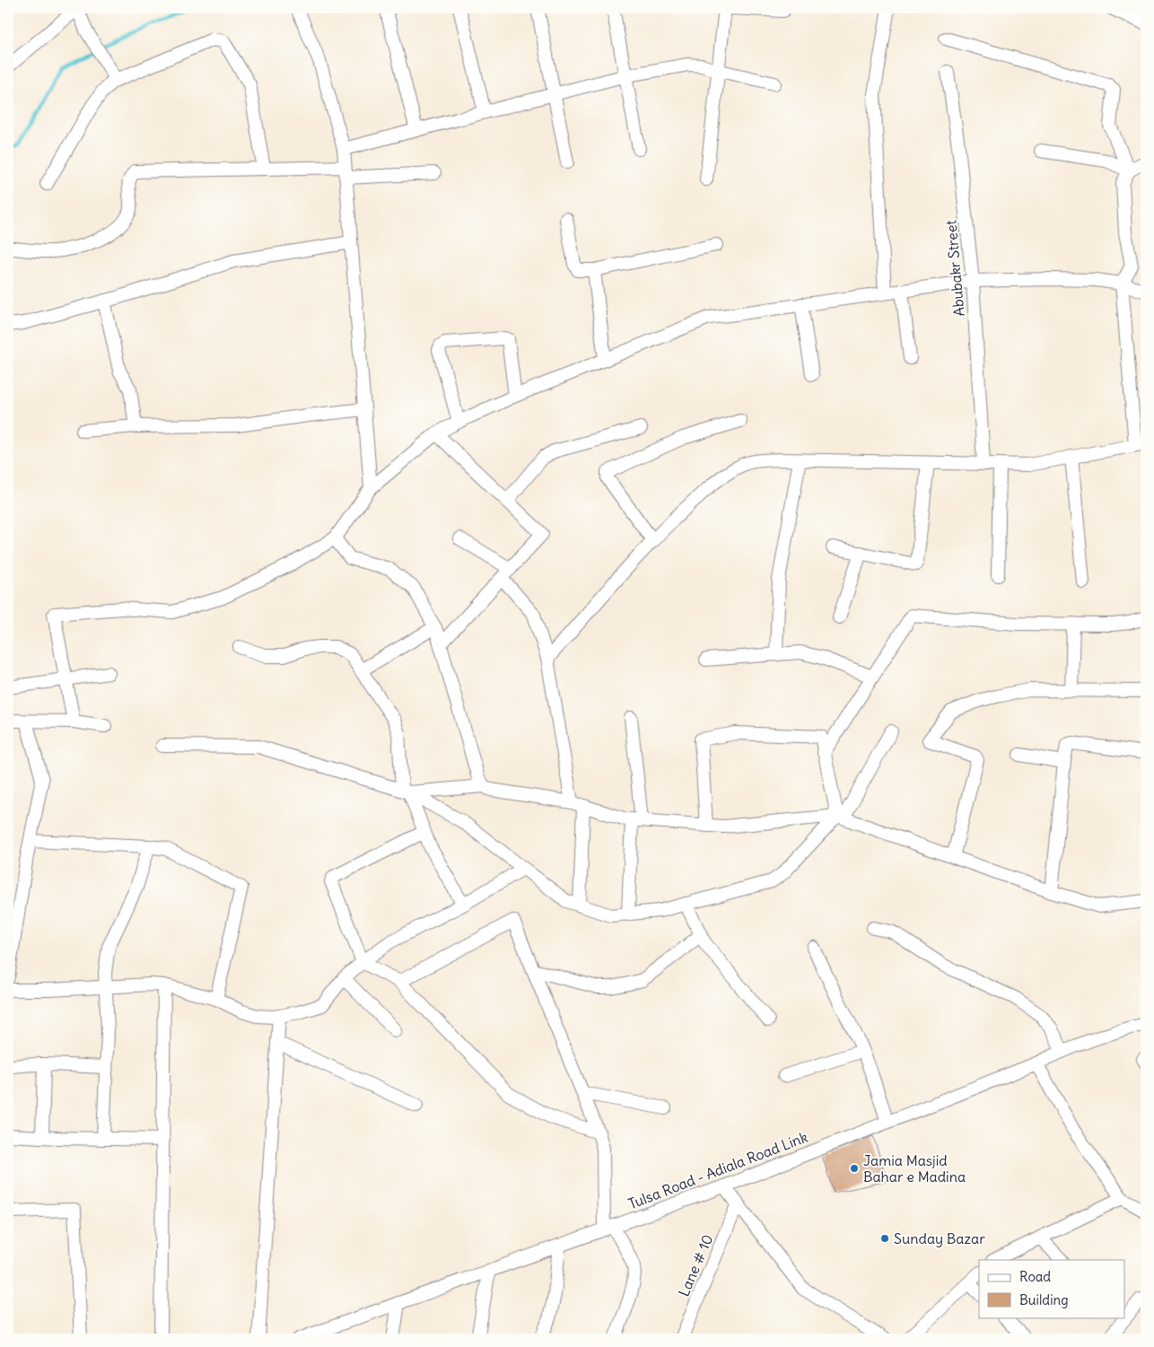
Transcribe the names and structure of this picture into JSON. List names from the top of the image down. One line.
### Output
{"streets":{"street":["Abubakr Street","Tulsa Road - Adiala Road Link","Lane # 10"]},"places":["Jamia Masjid Bahar e Madina","Sunday Bazar"],"legend":["Road","Building"]}
